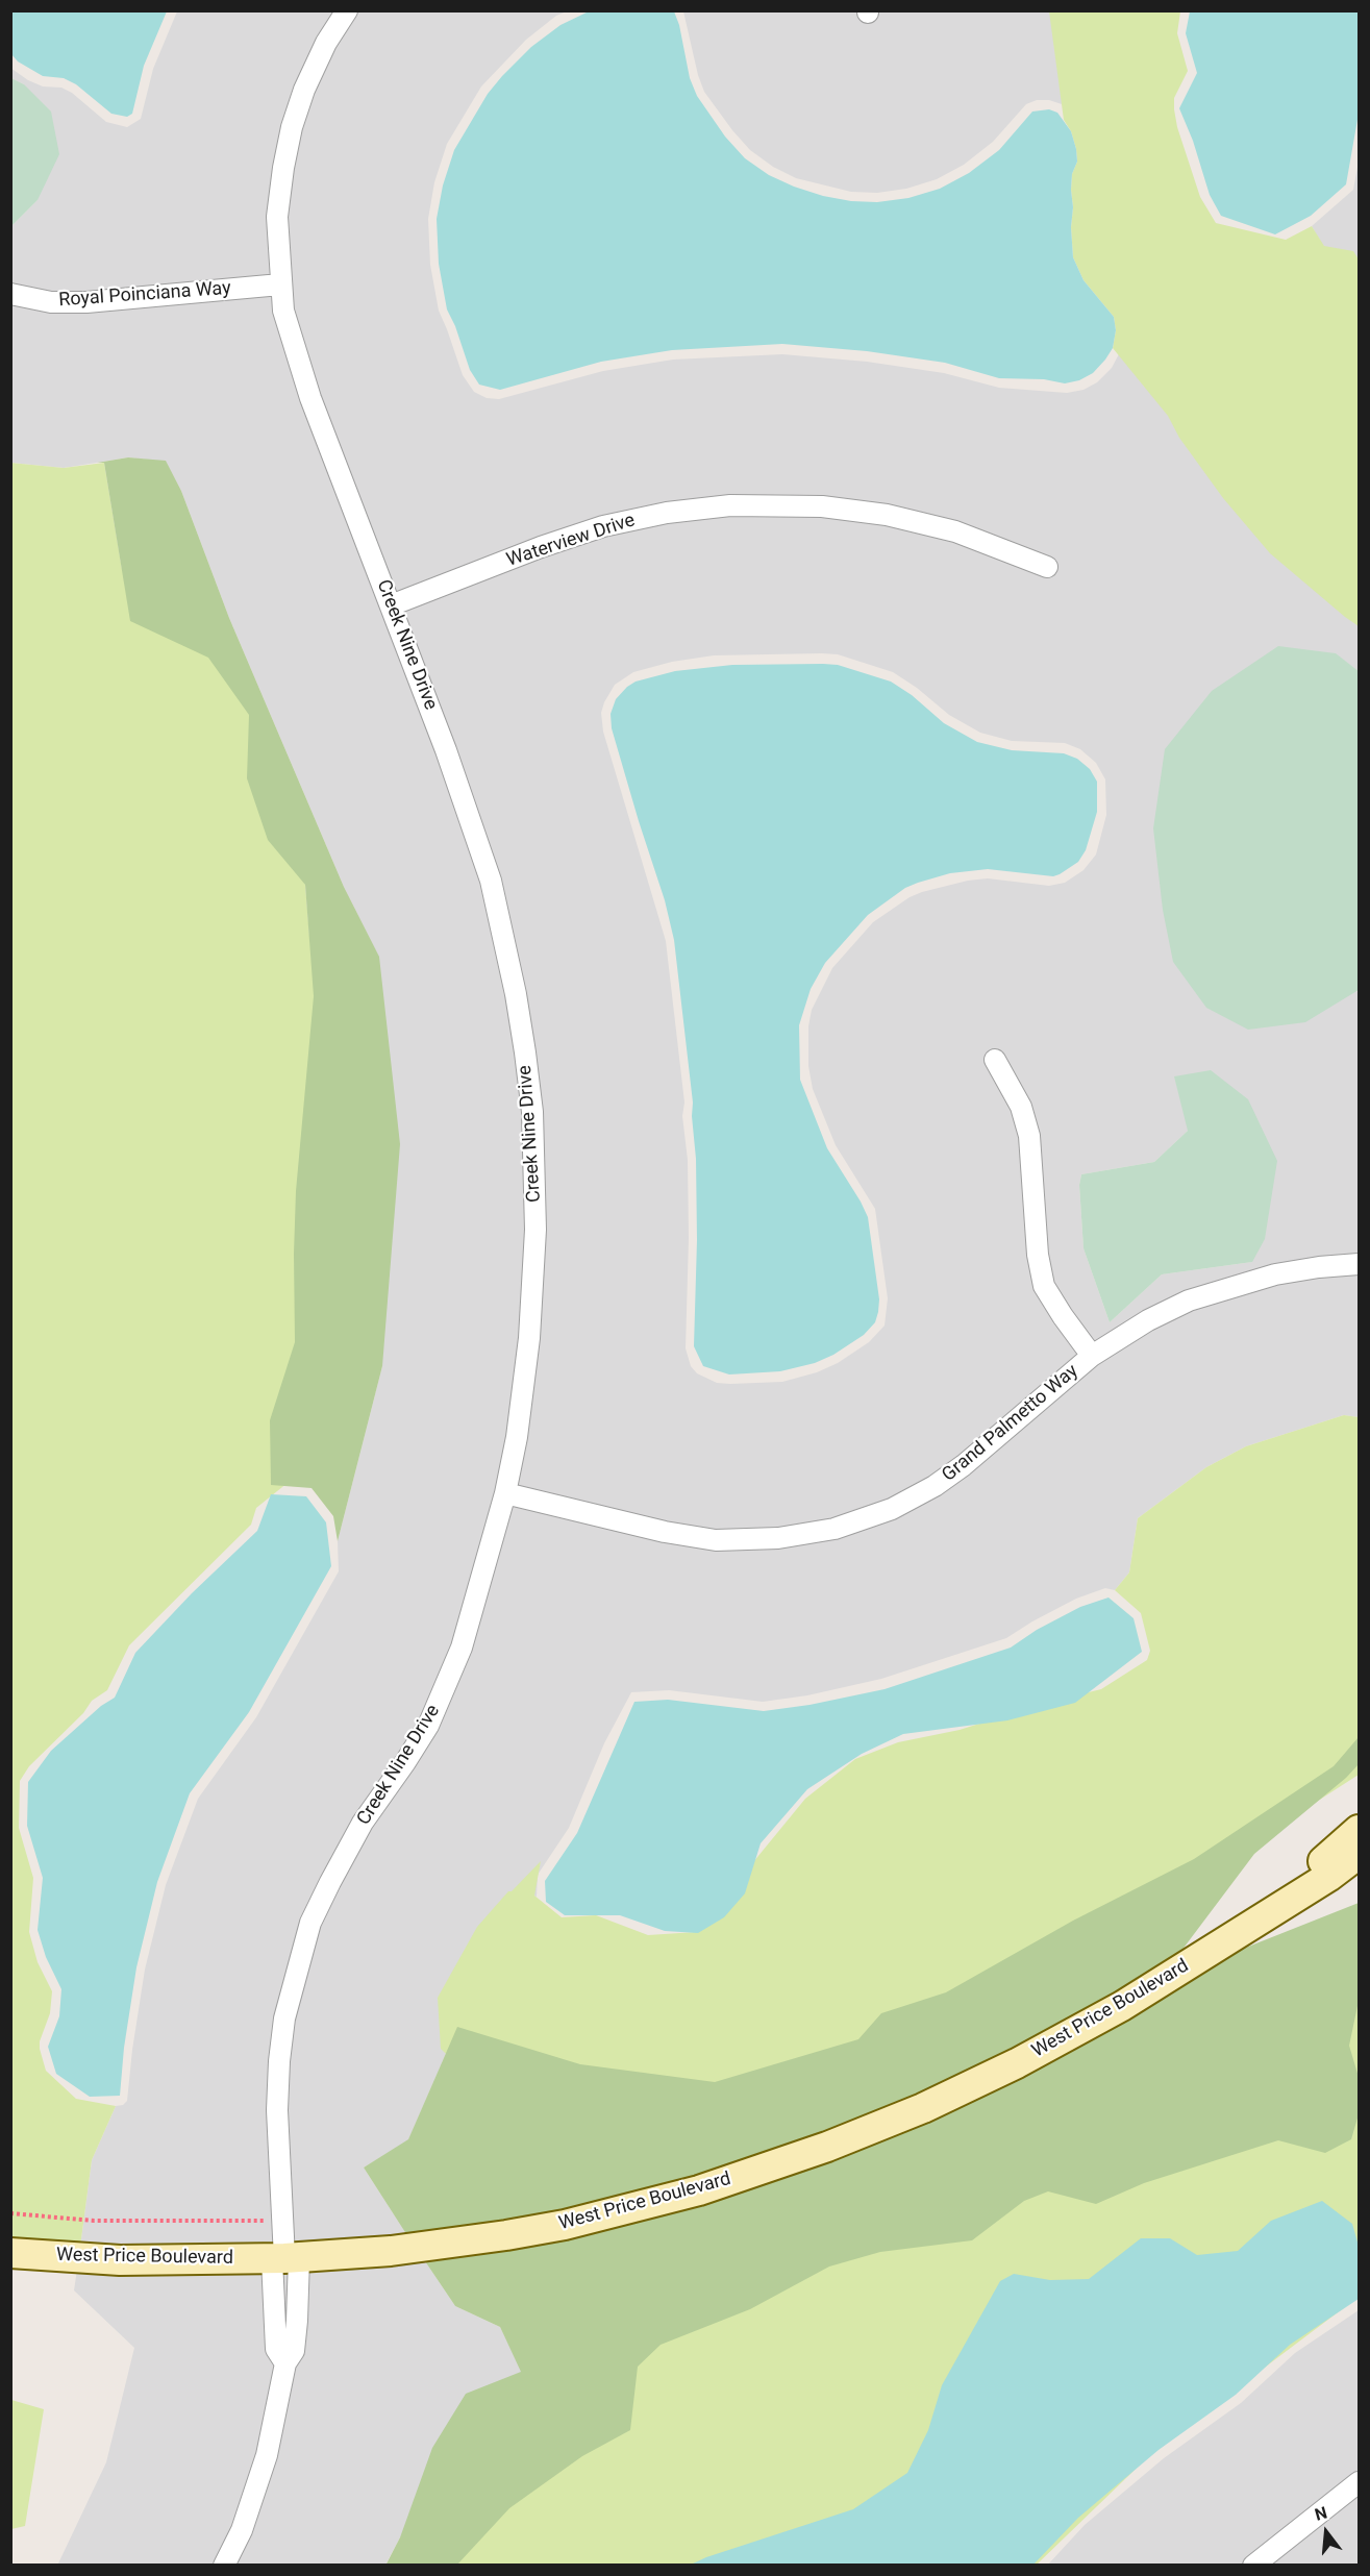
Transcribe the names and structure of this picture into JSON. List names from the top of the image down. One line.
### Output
{"streets":{"street":["Royal Poinciana Way","Waterview Drive","Creek Nine Drive","Grand Palmetto Way","West Price Boulevard"]},"crossings":[["Royal Poinciana Way","Creek Nine Drive"],["Waterview Drive","Creek Nine Drive"],["Creek Nine Drive","Grand Palmetto Way"],["Creek Nine Drive","West Price Boulevard"]],"north":"top"}
